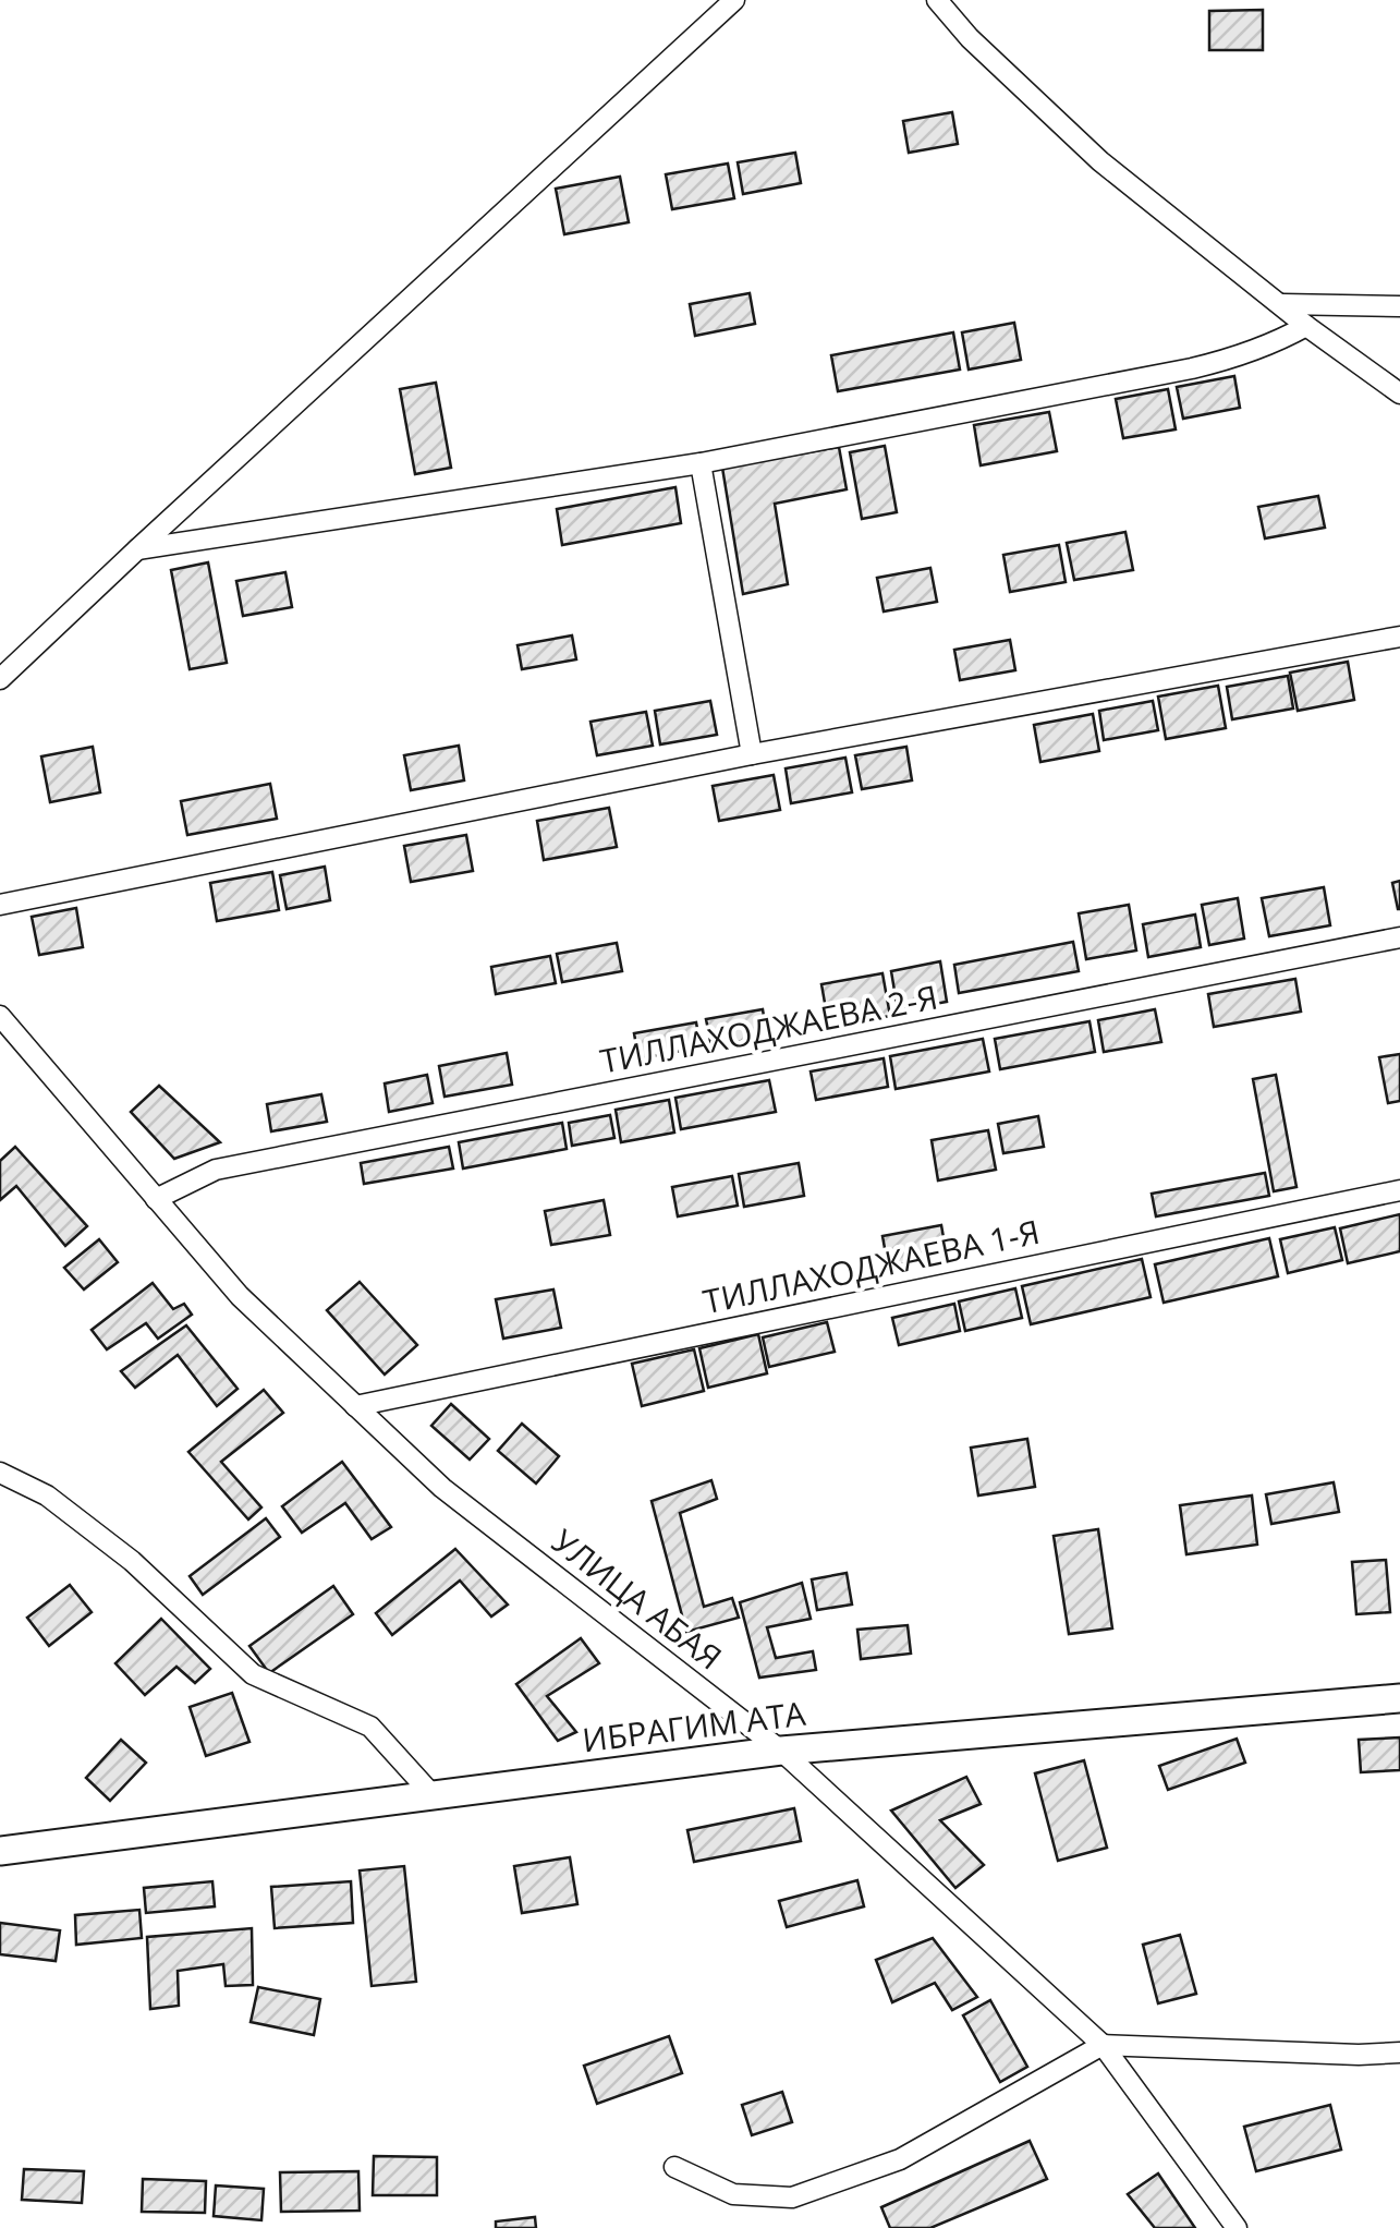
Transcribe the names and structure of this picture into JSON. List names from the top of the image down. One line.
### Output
{"streets":{"street":["ТИЛЛАХОДЖАЕВА 2-Я","ТИЛЛАХОДЖАЕВА 1-Я","УЛИЦА АБАЯ","ИБРАГИМ АТА"]},"crossings":[["ТИЛЛАХОДЖАЕВА 2-Я","УЛИЦА АБАЯ"],["ТИЛЛАХОДЖАЕВА 1-Я","УЛИЦА АБАЯ"],["УЛИЦА АБАЯ","ИБРАГИМ АТА"]]}
